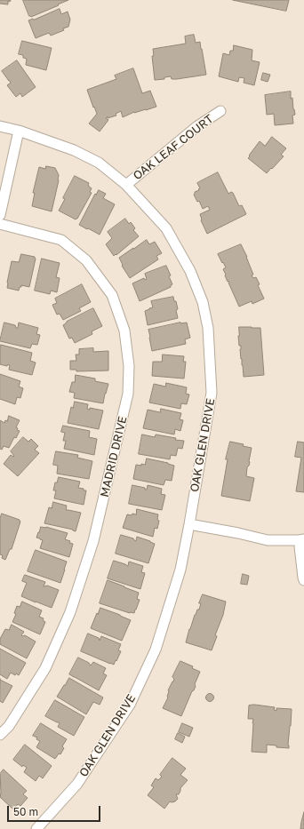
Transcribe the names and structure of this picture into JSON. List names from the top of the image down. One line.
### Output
{"streets":{"street":["OAK LEAF COURT","OAK GLEN DRIVE","MADRID DRIVE"]},"crossings":[["OAK LEAF COURT","OAK GLEN DRIVE"]],"scale_bar":"50 m"}
